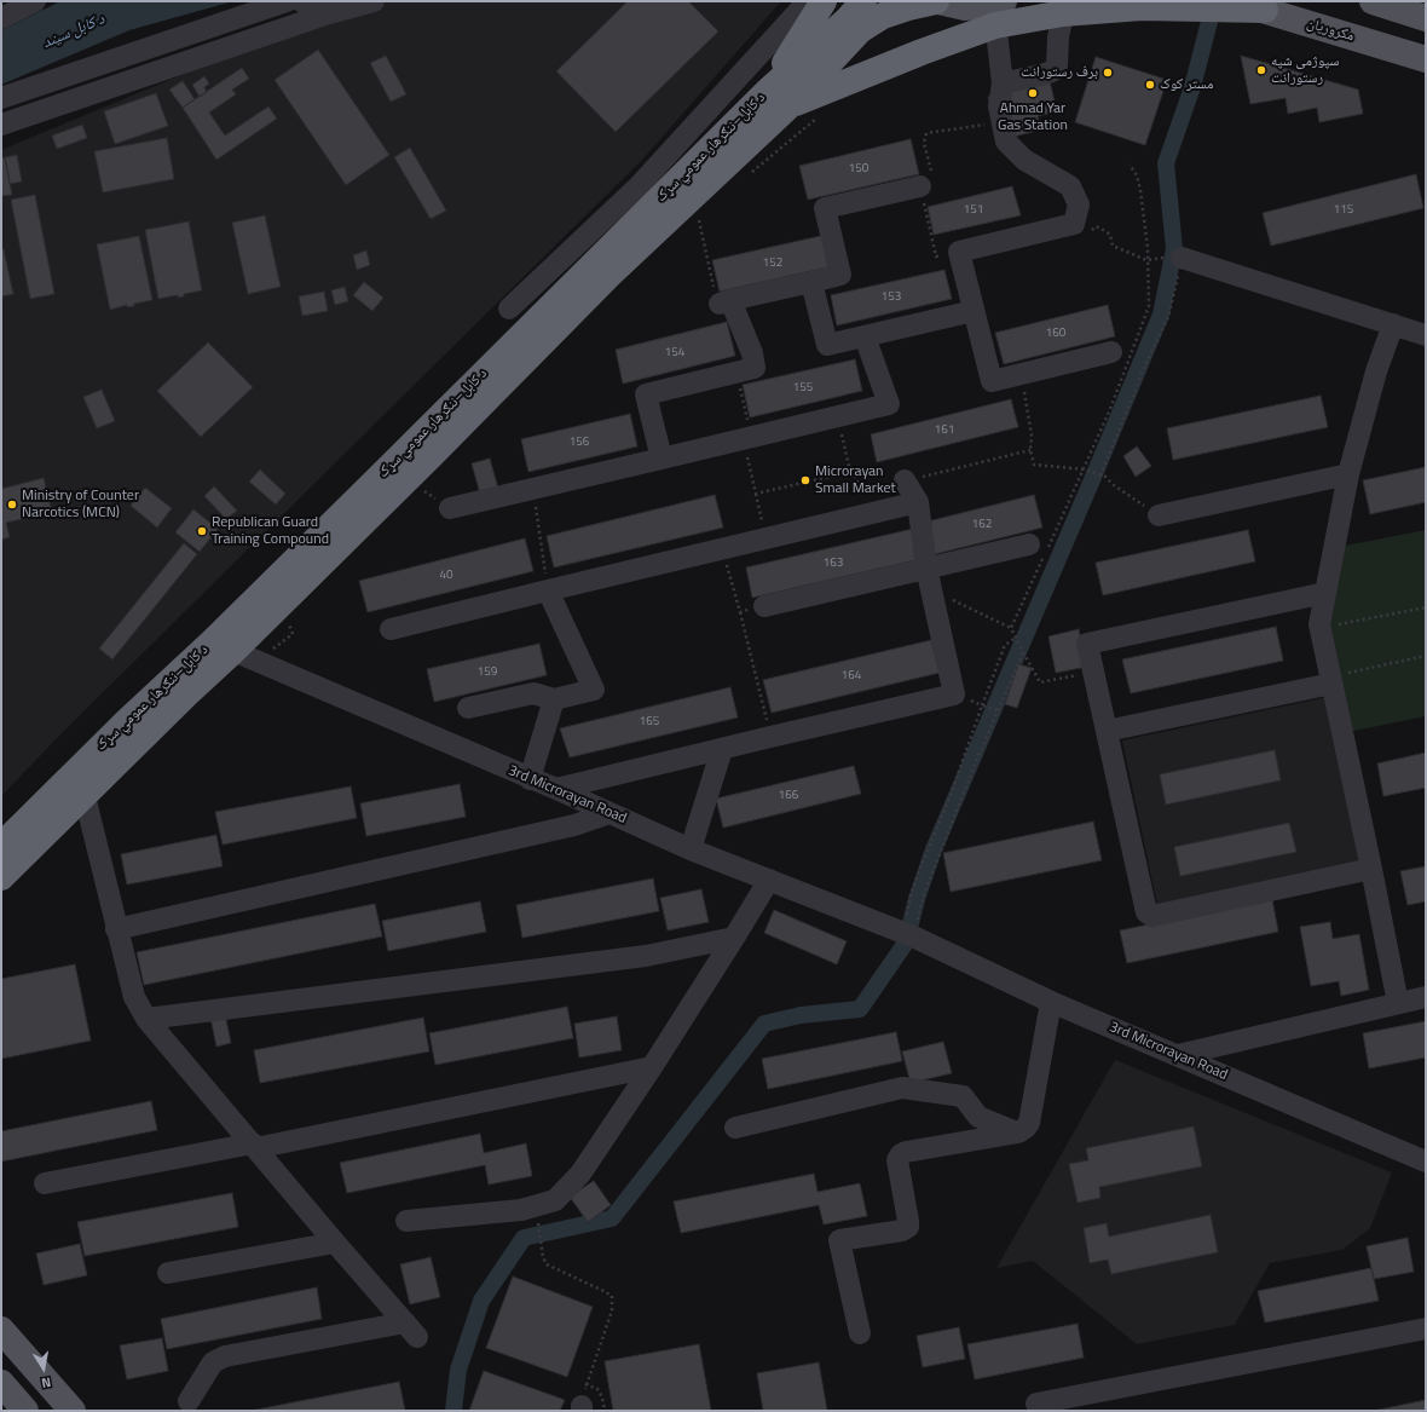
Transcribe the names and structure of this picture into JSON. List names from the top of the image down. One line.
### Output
{"streets":{"highway":["د کابل–ننګرهار عمومي سړک"],"main road":["مکروریان"],"street":["3rd Microrayan Road"]},"crossings":[["د کابل–ننګرهار عمومي سړک","3rd Microrayan Road"]],"water":["د کابل سيند"],"places":["سپوژمی شپه رستورانت","برف رستورانت","مستر کوک","Ahmad Yar Gas Station","Microrayan Small Market","Ministry of Counter Narcotics (MCN)","Republican Guard Training Compound"],"house_numbers":["150","151","115","152","153","160","154","155","161","156","162","163","40","159","164","165","166"],"north":"bottom"}
